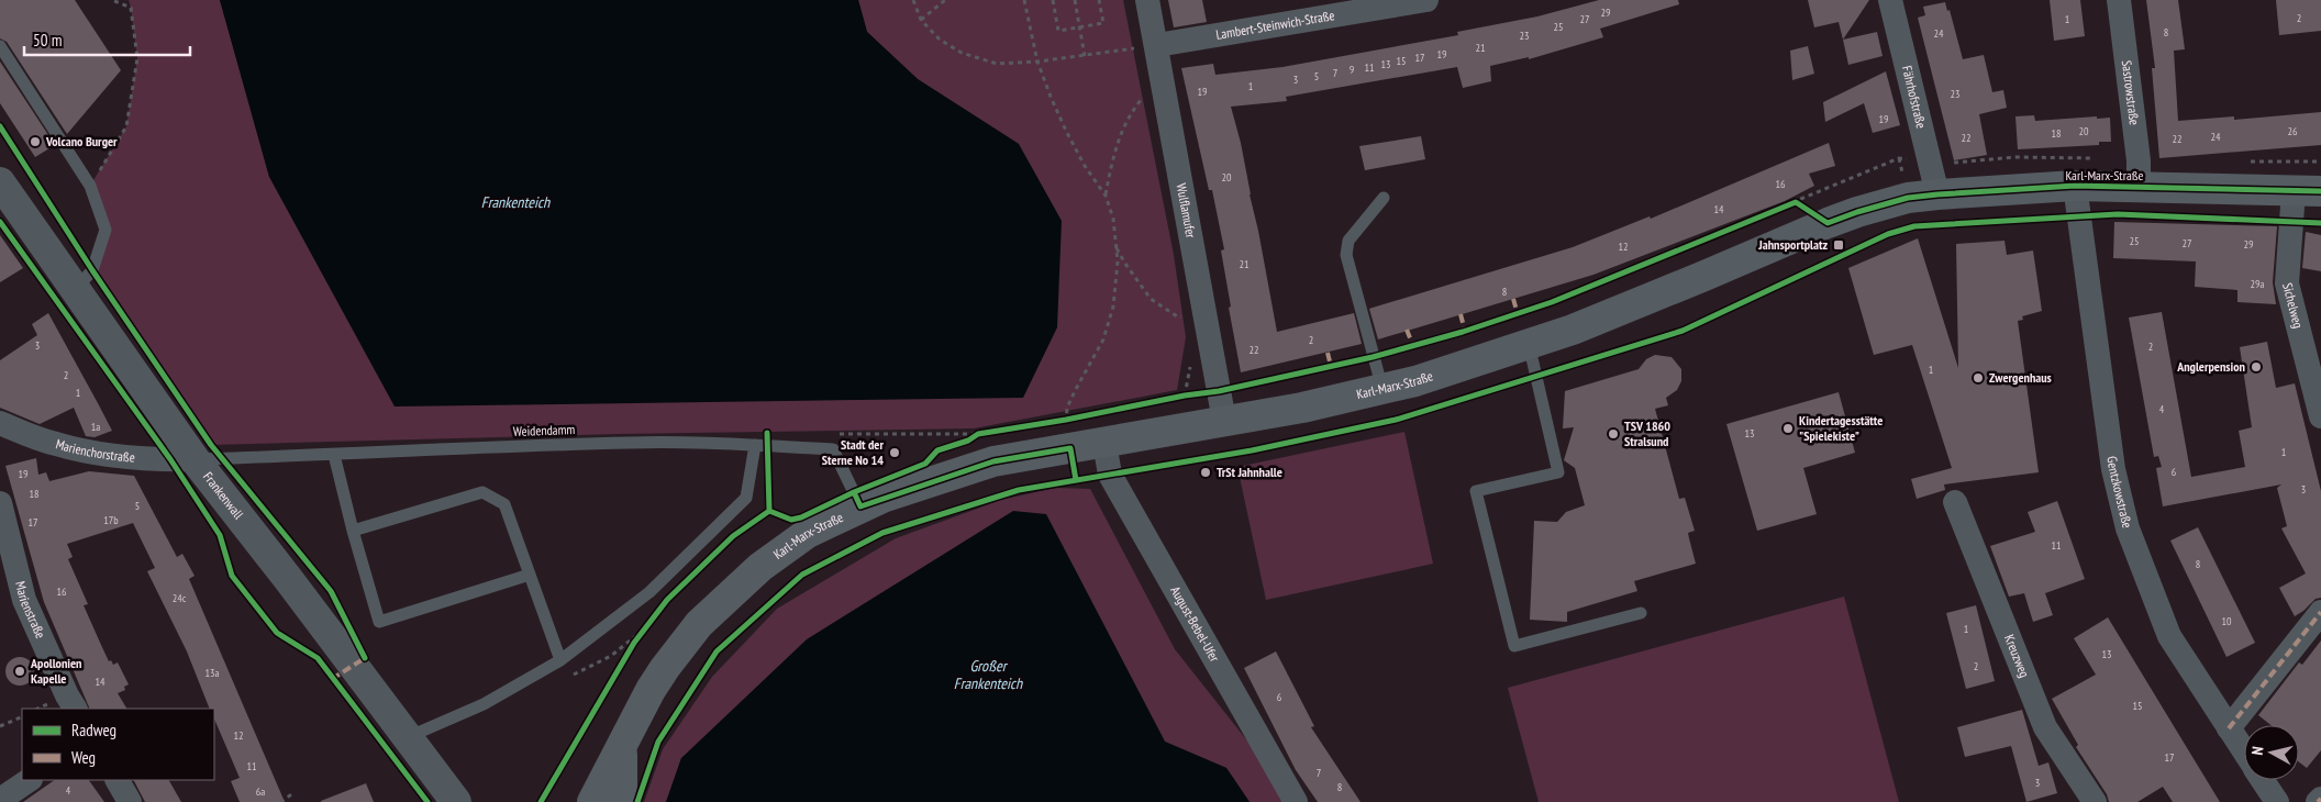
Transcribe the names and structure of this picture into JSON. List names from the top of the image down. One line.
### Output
{"streets":{"main road":["Karl-Marx-Straße"],"street":["Lambert-Steinwich-Straße","Sastrowstraße","Fährhofstraße","Wulflamufer","Sichelweg","Marienchorstraße","Gentzkowstraße","Frankenwall","Marienstraße","August-Bebel-Ufer","Kreuzweg"],"lane":["Weidendamm"]},"crossings":[["Lambert-Steinwich-Straße","Wulflamufer"],["Sastrowstraße","Karl-Marx-Straße"],["Fährhofstraße","Karl-Marx-Straße"],["Karl-Marx-Straße","Wulflamufer"],["Karl-Marx-Straße","Sichelweg"],["Karl-Marx-Straße","Weidendamm"],["Karl-Marx-Straße","Gentzkowstraße"],["Karl-Marx-Straße","August-Bebel-Ufer"],["Weidendamm","Marienchorstraße"],["Weidendamm","Frankenwall"],["Marienchorstraße","Frankenwall"]],"water":["Frankenteich","Großer Frankenteich"],"places":{"other":["Volcano Burger","Anglerpension","Zwergenhaus","Kindertagesstätte \"Spielekiste\"","TSV 1860 Stralsund","Stadt der Sterne No 14","TrSt Jahnhalle","Apollonien Kapelle"],"transit":["Jahnsportplatz"]},"house_numbers":["29","2","27","1","25","8","24","23","21","19","17","15","13","11","9","7","5","3","1","19","23","19","20","26","18","24","22","22","20","16","14","25","27","29","12","21","29a","8","2","3","2","22","1","2","1","4","1a","13","1","6","19","3","18","5","17b","17","11","8","16","24c","10","1","13","2","13a","14","6","15","12","17","11","7","3","8","4","6a"],"legend":["Radweg","Weg"],"scale_bar":"50 m","north":"left"}
